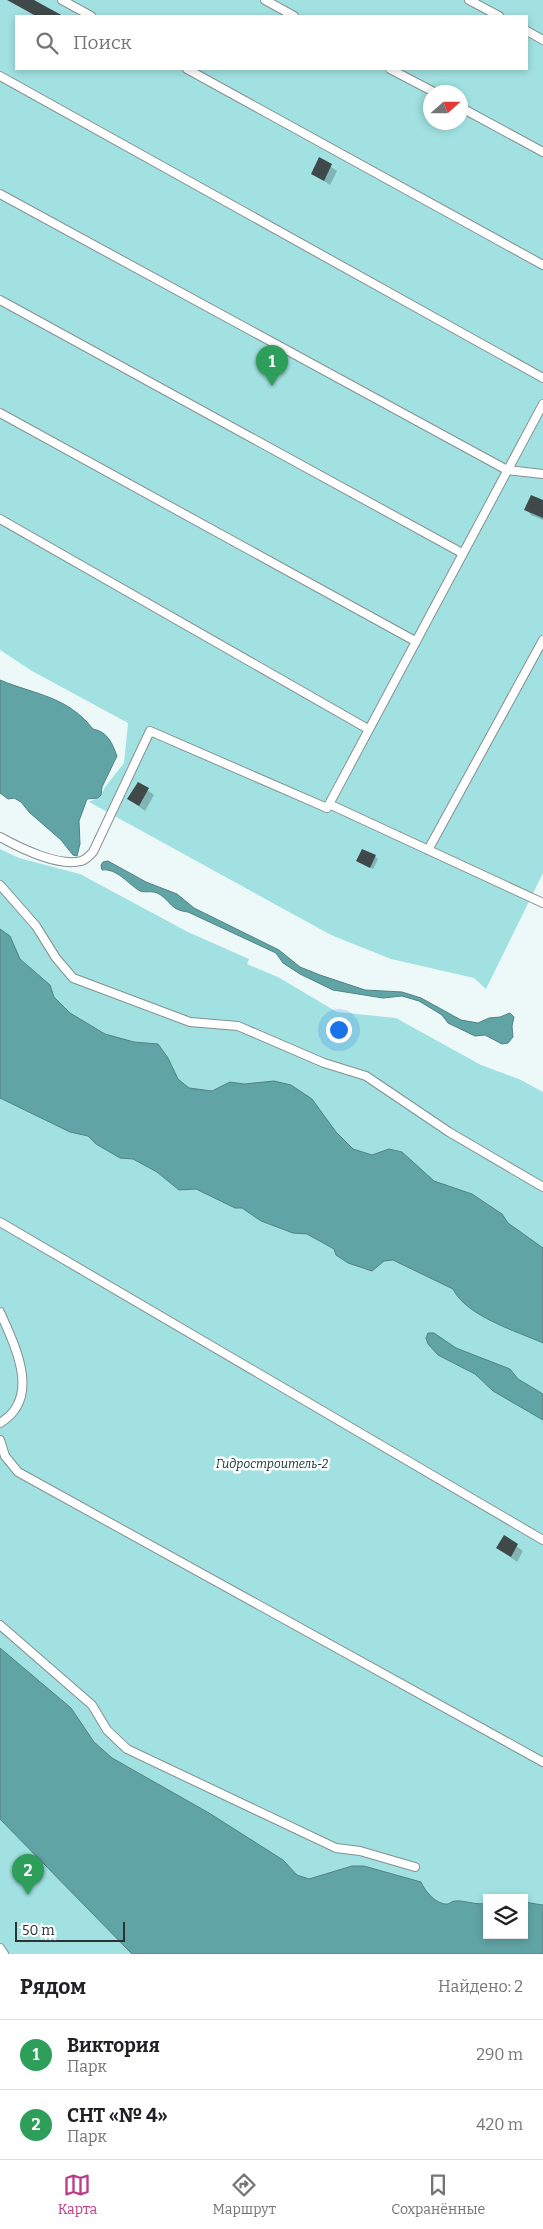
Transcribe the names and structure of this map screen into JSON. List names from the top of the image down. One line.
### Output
{"parks":["Гидростроитель-2"],"scale_bar":"50 m","north":"right","page":{"search":"Поиск","pins":["1","2"],"scale":"50 m","heading":["Рядом","Найдено: 2"],"list":[{"mark":"1","name":"Виктория","note":"Парк","value":"290 m"},{"mark":"2","name":"СНТ «№ 4»","note":"Парк","value":"420 m"}],"nav":["Карта","Маршрут","Сохранённые"]}}
